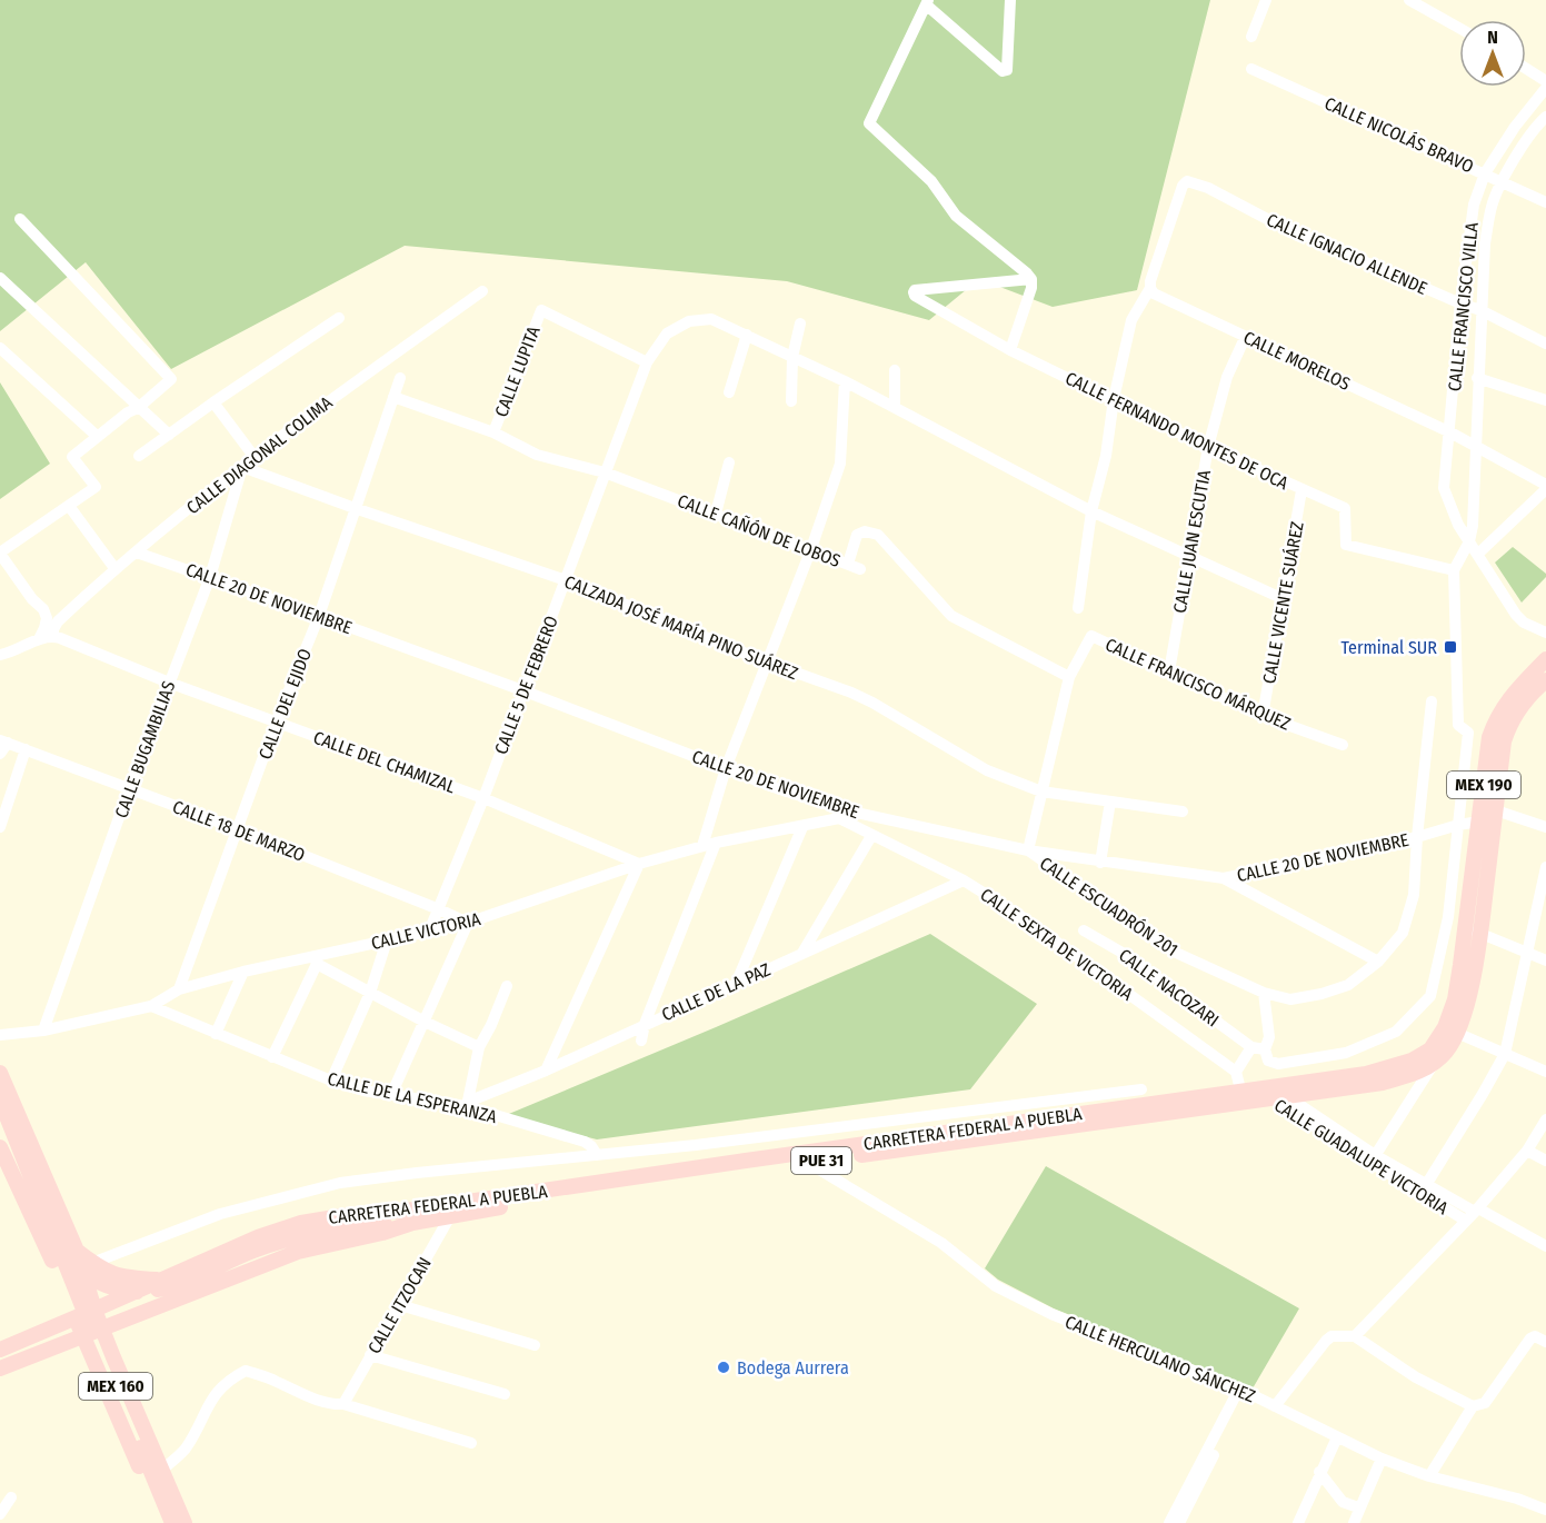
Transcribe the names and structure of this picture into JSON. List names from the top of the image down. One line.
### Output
{"streets":{"main road":["MEX 190","CARRETERA FEDERAL A PUEBLA","PUE 31","MEX 160"],"street":["CALLE NICOLÁS BRAVO","CALLE IGNACIO ALLENDE","CALLE FRANCISCO VILLA","CALLE MORELOS","CALLE LUPITA","CALLE FERNANDO MONTES DE OCA","CALLE DIAGONAL COLIMA","CALLE CAÑÓN DE LOBOS","CALLE JUAN ESCUTIA","CALLE 20 DE NOVIEMBRE","CALLE VICENTE SUÁREZ","CALZADA JOSÉ MARÍA PINO SUÁREZ","CALLE FRANCISCO MÁRQUEZ","CALLE 5 DE FEBRERO","CALLE DEL EJIDO","CALLE BUGAMBILIAS","CALLE DEL CHAMIZAL","CALLE 18 DE MARZO","CALLE ESCUADRÓN 201","CALLE VICTORIA","CALLE SEXTA DE VICTORIA","CALLE NACOZARI","CALLE DE LA PAZ","CALLE DE LA ESPERANZA","CALLE GUADALUPE VICTORIA","CALLE ITZOCAN","CALLE HERCULANO SÁNCHEZ"]},"crossings":[["CALLE NICOLÁS BRAVO","CALLE FRANCISCO VILLA"],["CALLE IGNACIO ALLENDE","CALLE FRANCISCO VILLA"],["CALLE IGNACIO ALLENDE","CALLE MORELOS"],["CALLE FRANCISCO VILLA","CALLE MORELOS"],["CALLE MORELOS","CALLE JUAN ESCUTIA"],["CALLE LUPITA","CALLE CAÑÓN DE LOBOS"],["CALLE LUPITA","CALLE 5 DE FEBRERO"],["CALLE FERNANDO MONTES DE OCA","CALLE JUAN ESCUTIA"],["CALLE FERNANDO MONTES DE OCA","CALLE VICENTE SUÁREZ"],["CALLE DIAGONAL COLIMA","CALLE 20 DE NOVIEMBRE"],["CALLE DIAGONAL COLIMA","CALZADA JOSÉ MARÍA PINO SUÁREZ"],["CALLE DIAGONAL COLIMA","CALLE BUGAMBILIAS"],["CALLE DIAGONAL COLIMA","CALLE DEL CHAMIZAL"],["CALLE CAÑÓN DE LOBOS","CALLE FRANCISCO MÁRQUEZ"],["CALLE CAÑÓN DE LOBOS","CALLE 5 DE FEBRERO"],["CALLE CAÑÓN DE LOBOS","CALLE DEL EJIDO"],["CALLE JUAN ESCUTIA","CALLE FRANCISCO MÁRQUEZ"],["CALLE JUAN ESCUTIA","CALLE 5 DE FEBRERO"],["CALLE 20 DE NOVIEMBRE","CALLE 5 DE FEBRERO"],["CALLE 20 DE NOVIEMBRE","CALLE DEL EJIDO"],["CALLE 20 DE NOVIEMBRE","CALLE BUGAMBILIAS"],["CALLE 20 DE NOVIEMBRE","CALLE ESCUADRÓN 201"],["CALLE 20 DE NOVIEMBRE","CALLE VICTORIA"],["CALLE 20 DE NOVIEMBRE","CALLE SEXTA DE VICTORIA"],["CALLE 20 DE NOVIEMBRE","CARRETERA FEDERAL A PUEBLA"],["CALLE VICENTE SUÁREZ","CALLE FRANCISCO MÁRQUEZ"],["CALLE VICENTE SUÁREZ","CALLE 5 DE FEBRERO"],["CALZADA JOSÉ MARÍA PINO SUÁREZ","CALLE 5 DE FEBRERO"],["CALZADA JOSÉ MARÍA PINO SUÁREZ","CALLE DEL EJIDO"],["CALZADA JOSÉ MARÍA PINO SUÁREZ","CALLE BUGAMBILIAS"],["CALLE 5 DE FEBRERO","CALLE DEL CHAMIZAL"],["CALLE 5 DE FEBRERO","CALLE 18 DE MARZO"],["CALLE 5 DE FEBRERO","CALLE VICTORIA"],["CALLE DEL EJIDO","CALLE DEL CHAMIZAL"],["CALLE DEL EJIDO","CALLE 18 DE MARZO"],["CALLE DEL EJIDO","CALLE VICTORIA"],["CALLE BUGAMBILIAS","CALLE DEL CHAMIZAL"],["CALLE BUGAMBILIAS","CALLE 18 DE MARZO"],["CALLE BUGAMBILIAS","CALLE VICTORIA"],["CALLE DEL CHAMIZAL","CALLE VICTORIA"],["CALLE 18 DE MARZO","CALLE VICTORIA"],["CALLE VICTORIA","CALLE SEXTA DE VICTORIA"],["CALLE VICTORIA","CALLE DE LA ESPERANZA"],["CALLE SEXTA DE VICTORIA","CALLE DE LA PAZ"],["CALLE DE LA PAZ","CALLE DE LA ESPERANZA"],["CARRETERA FEDERAL A PUEBLA","CALLE GUADALUPE VICTORIA"],["CARRETERA FEDERAL A PUEBLA","CALLE ITZOCAN"],["CARRETERA FEDERAL A PUEBLA","CALLE HERCULANO SÁNCHEZ"],["CARRETERA FEDERAL A PUEBLA","MEX 160"]],"places":{"transit":["Terminal SUR"],"other":["Bodega Aurrera"]},"north":"top"}
